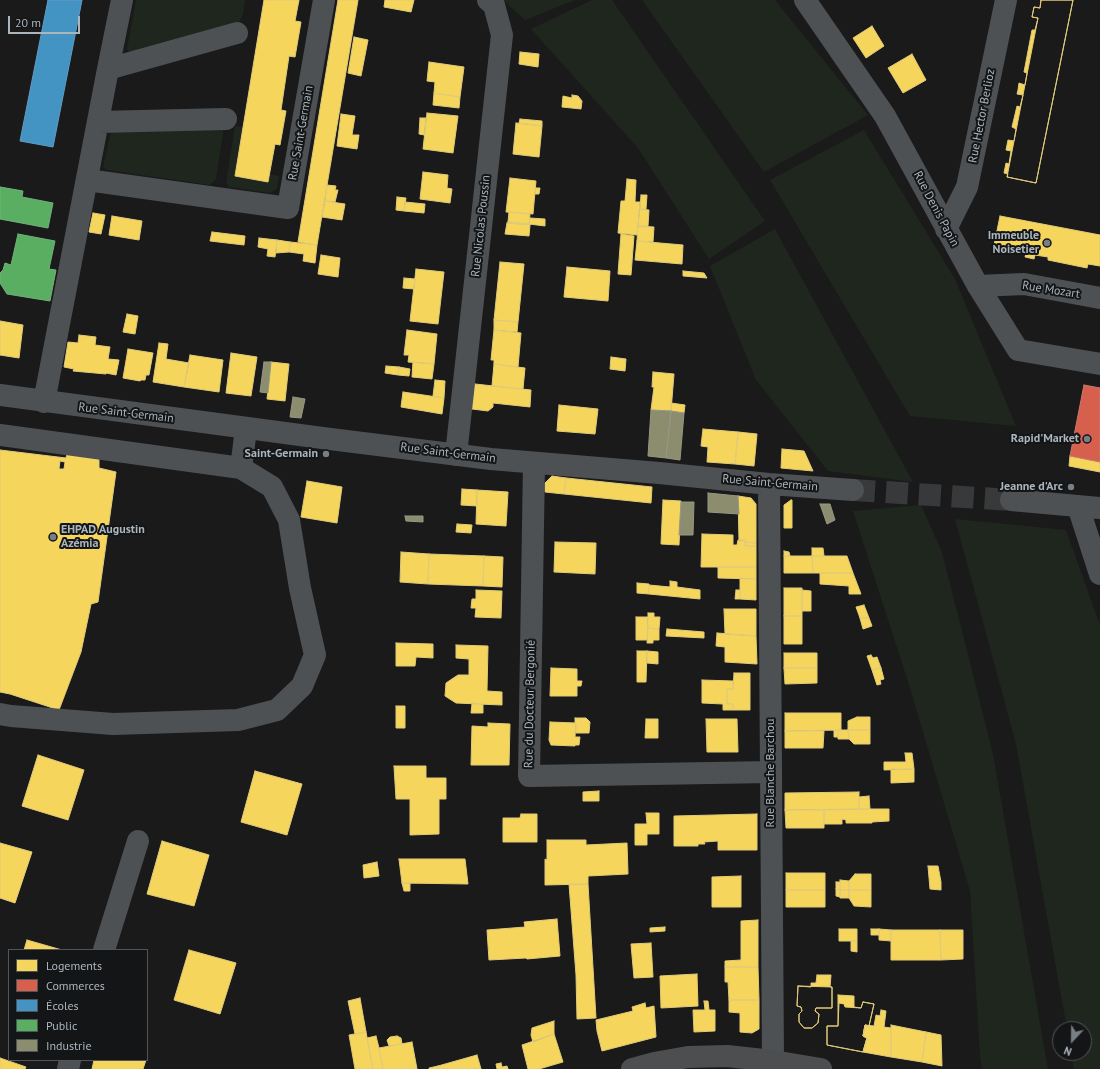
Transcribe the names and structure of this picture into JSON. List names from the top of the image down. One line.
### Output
{"streets":{"street":["Rue Hector Berlioz","Rue Saint-Germain","Rue Denis Papin","Rue Nicolas Poussin","Rue Mozart","Rue du Docteur Bergonié","Rue Blanche Barchou"]},"crossings":[["Rue Hector Berlioz","Rue Denis Papin"],["Rue Saint-Germain","Rue Nicolas Poussin"],["Rue Saint-Germain","Rue du Docteur Bergonié"],["Rue Saint-Germain","Rue Blanche Barchou"],["Rue Denis Papin","Rue Mozart"],["Rue du Docteur Bergonié","Rue Blanche Barchou"]],"places":["Immeuble Noisetier","Rapid'Market","Saint-Germain","Jeanne d'Arc","EHPAD Augustin Azémia"],"legend":["Logements","Commerces","Écoles","Public","Industrie"],"scale_bar":"20 m","north":"bottom"}
